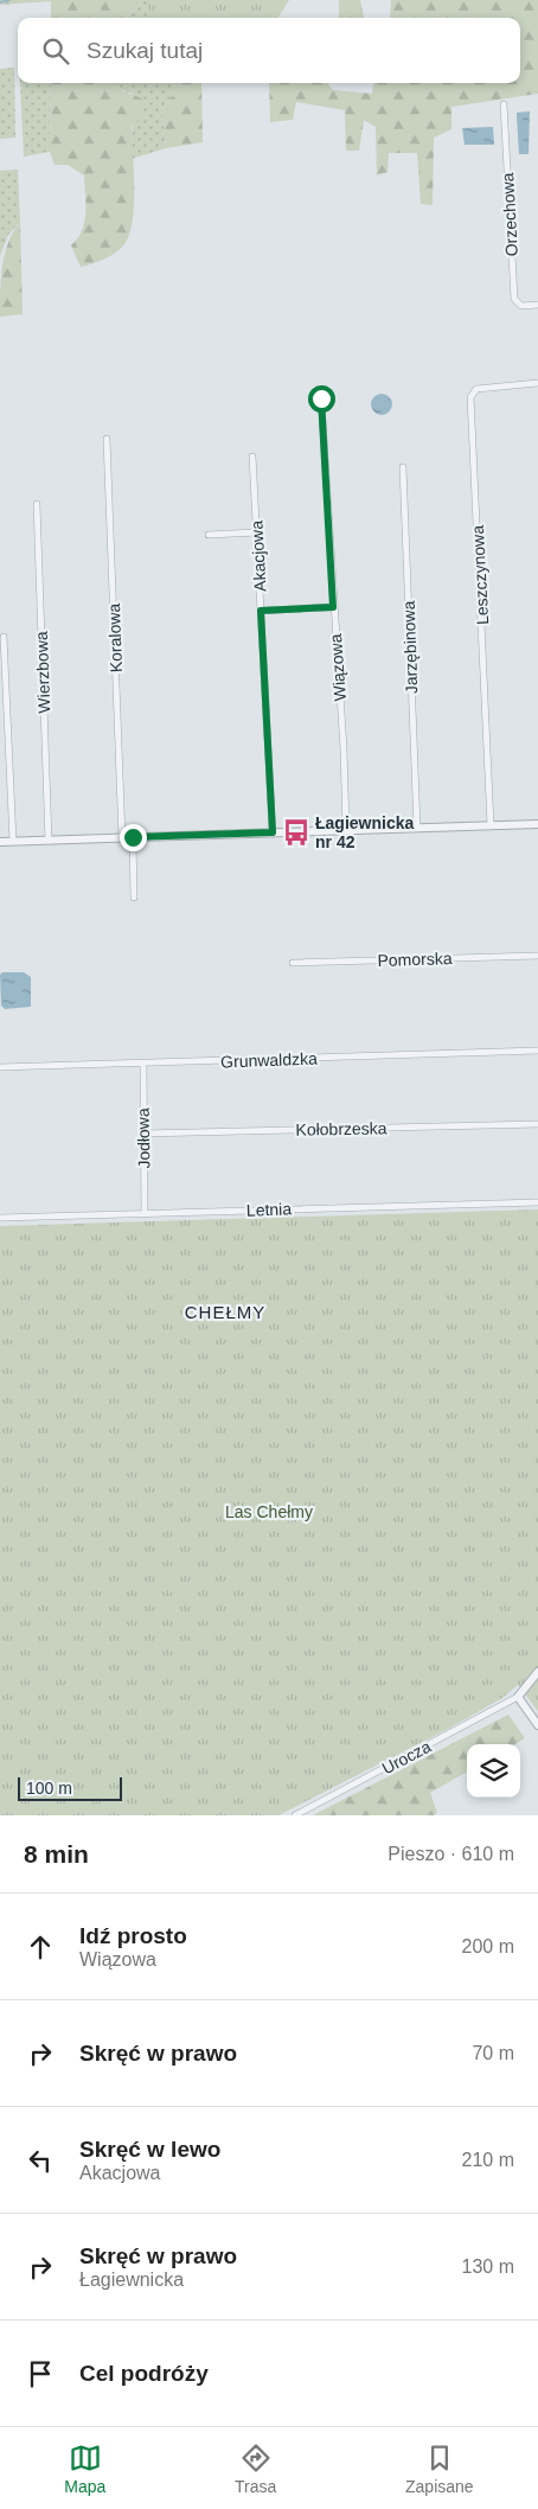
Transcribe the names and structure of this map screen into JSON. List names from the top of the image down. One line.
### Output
{"streets":{"street":["Orzechowa","Akacjowa","Leszczynowa","Koralowa","Jarzębinowa","Wiązowa","Wierzbowa","Pomorska","Grunwaldzka","Kołobrzeska","Jodłowa","Letnia","Urocza"]},"crossings":[["Grunwaldzka","Jodłowa"],["Kołobrzeska","Jodłowa"],["Jodłowa","Letnia"]],"districts":["CHEŁMY"],"parks":["Las Chełmy"],"places":{"bus stop":["Łagiewnicka nr 42"]},"scale_bar":"100 m","page":{"search":"Szukaj tutaj","scale":"100 m","heading":["8 min","Pieszo · 610 m"],"list":[["Idź prosto","Wiązowa","200 m"],["Skręć w prawo","70 m"],["Skręć w lewo","Akacjowa","210 m"],["Skręć w prawo","Łagiewnicka","130 m"],"Cel podróży"],"nav":["Mapa","Trasa","Zapisane"]}}
